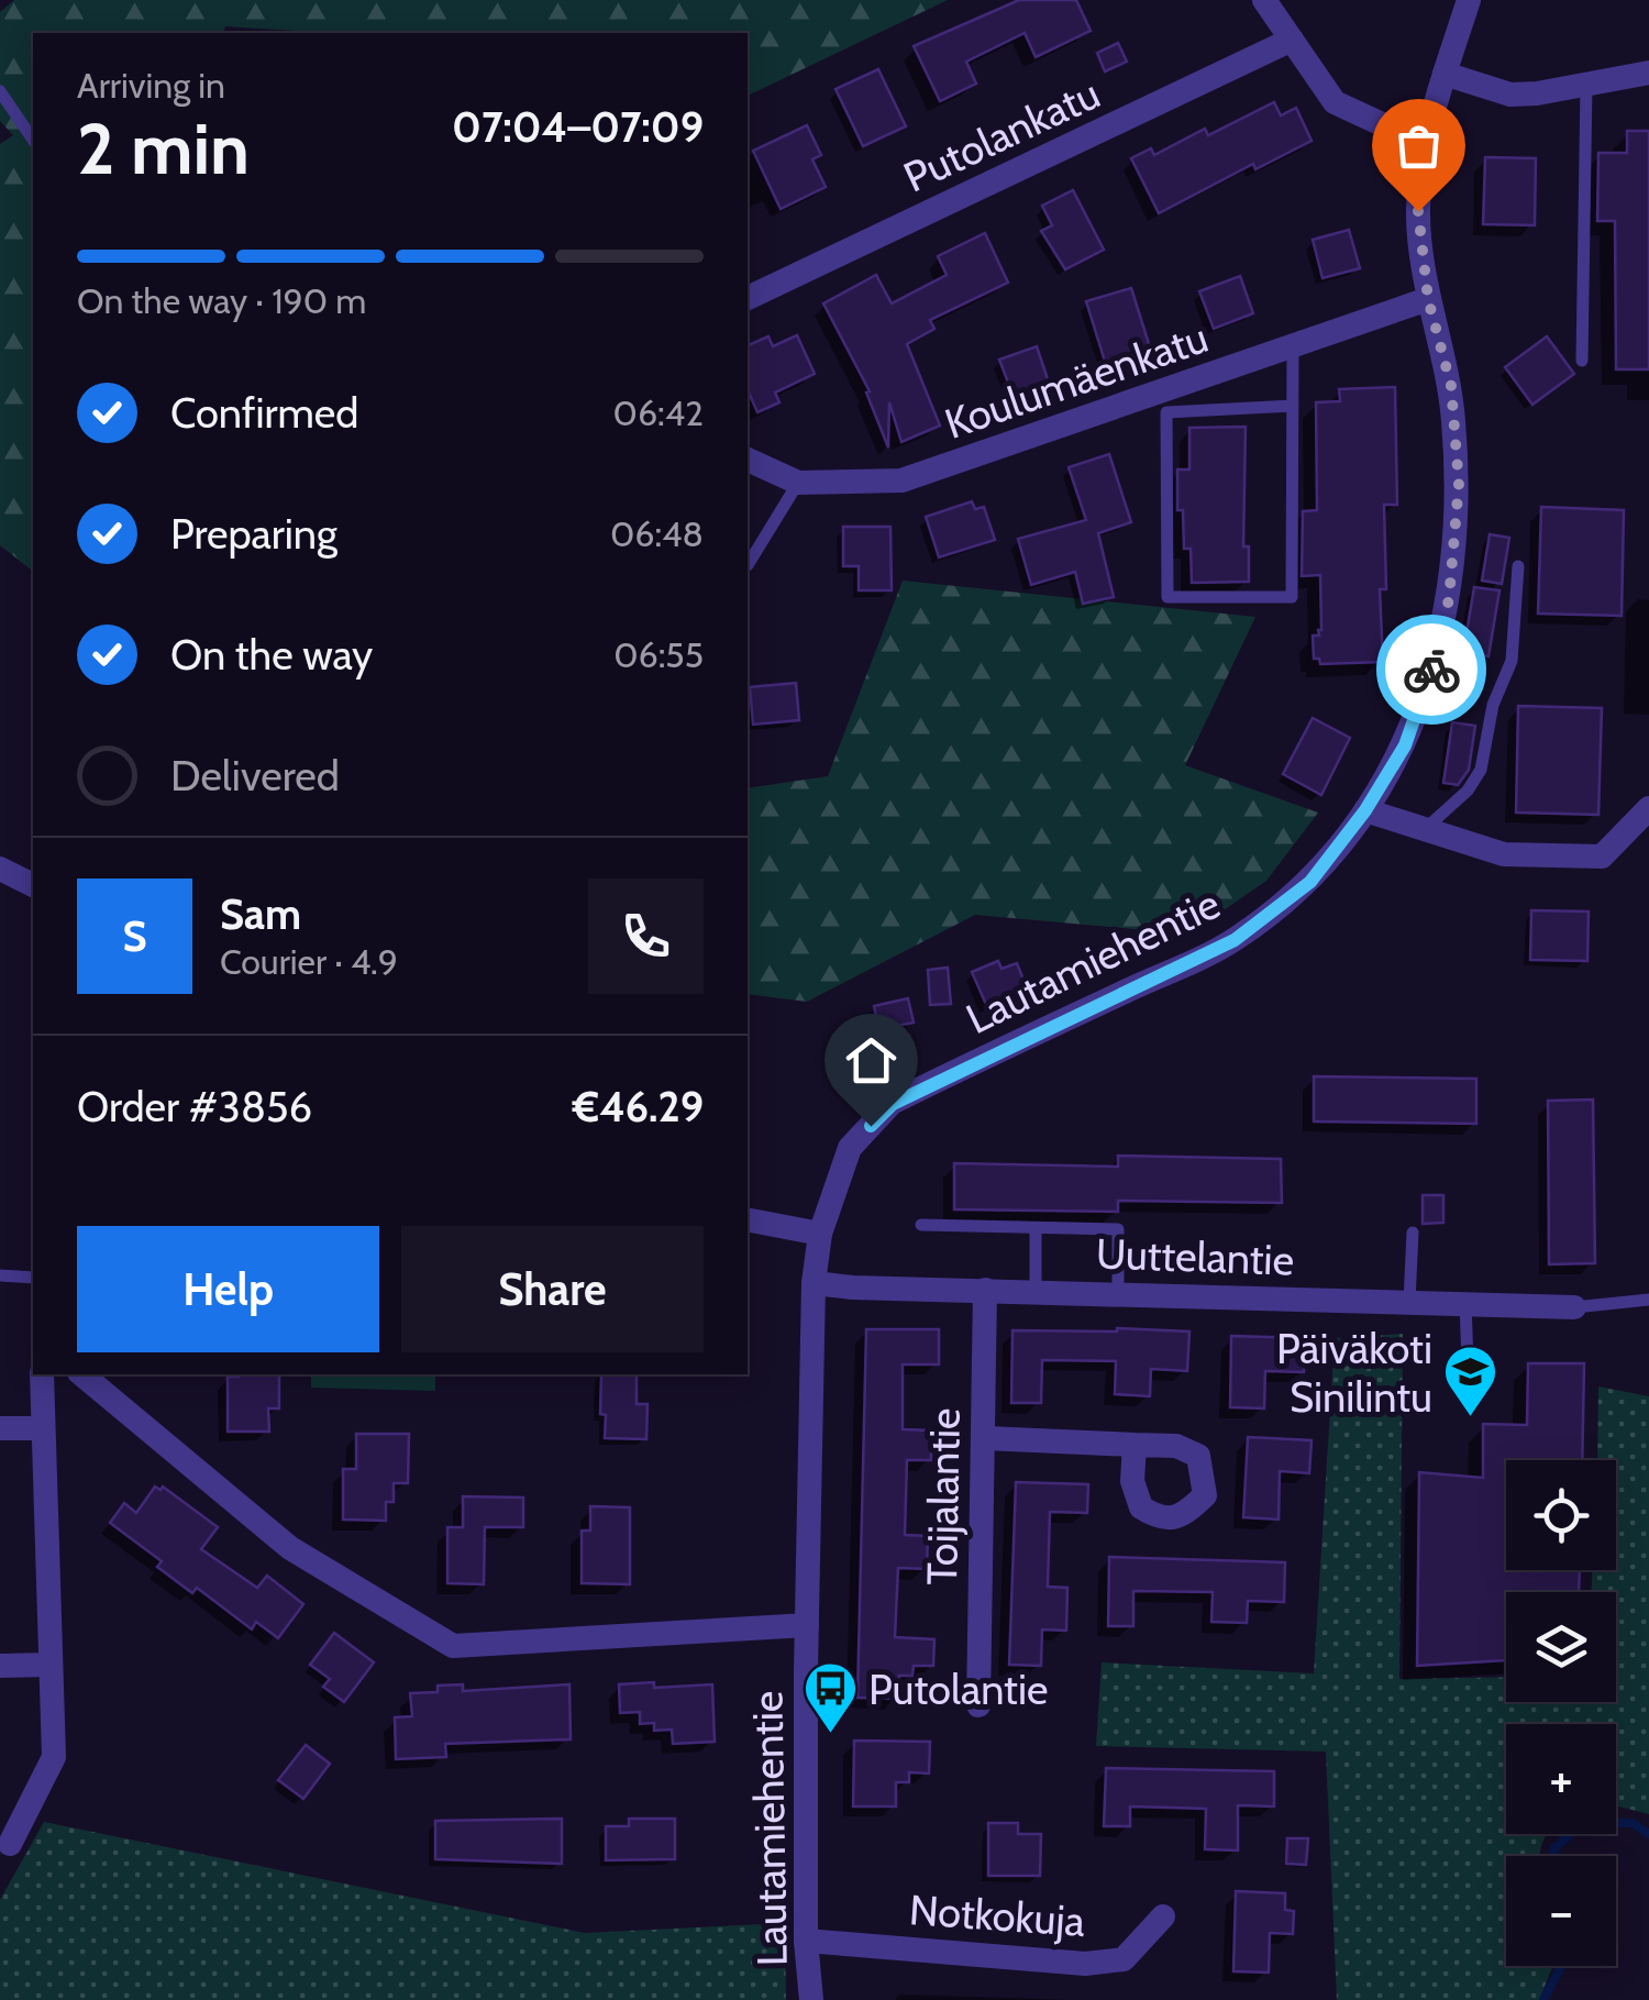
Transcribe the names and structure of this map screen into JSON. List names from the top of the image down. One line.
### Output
{"streets":{"street":["Putolankatu","Koulumäenkatu","Lautamiehentie","Uuttelantie","Toijalantie","Notkokuja"]},"crossings":[["Koulumäenkatu","Lautamiehentie"],["Lautamiehentie","Uuttelantie"],["Lautamiehentie","Notkokuja"],["Uuttelantie","Toijalantie"]],"places":{"school or university":["Päiväkoti Sinilintu"],"bus stop":["Putolantie"]},"page":{"heading":["2 min","Arriving in","07:04–07:09"],"panel":["Sam","Courier · 4.9","Order #3856","€46.29"],"bar":"On the way · 190 m","list":[["Confirmed","06:42"],["Preparing","06:48"],["On the way","06:55"],"Delivered"],"round":"S","buttons":["Help","Share"],"map_buttons":["+","−"]}}
